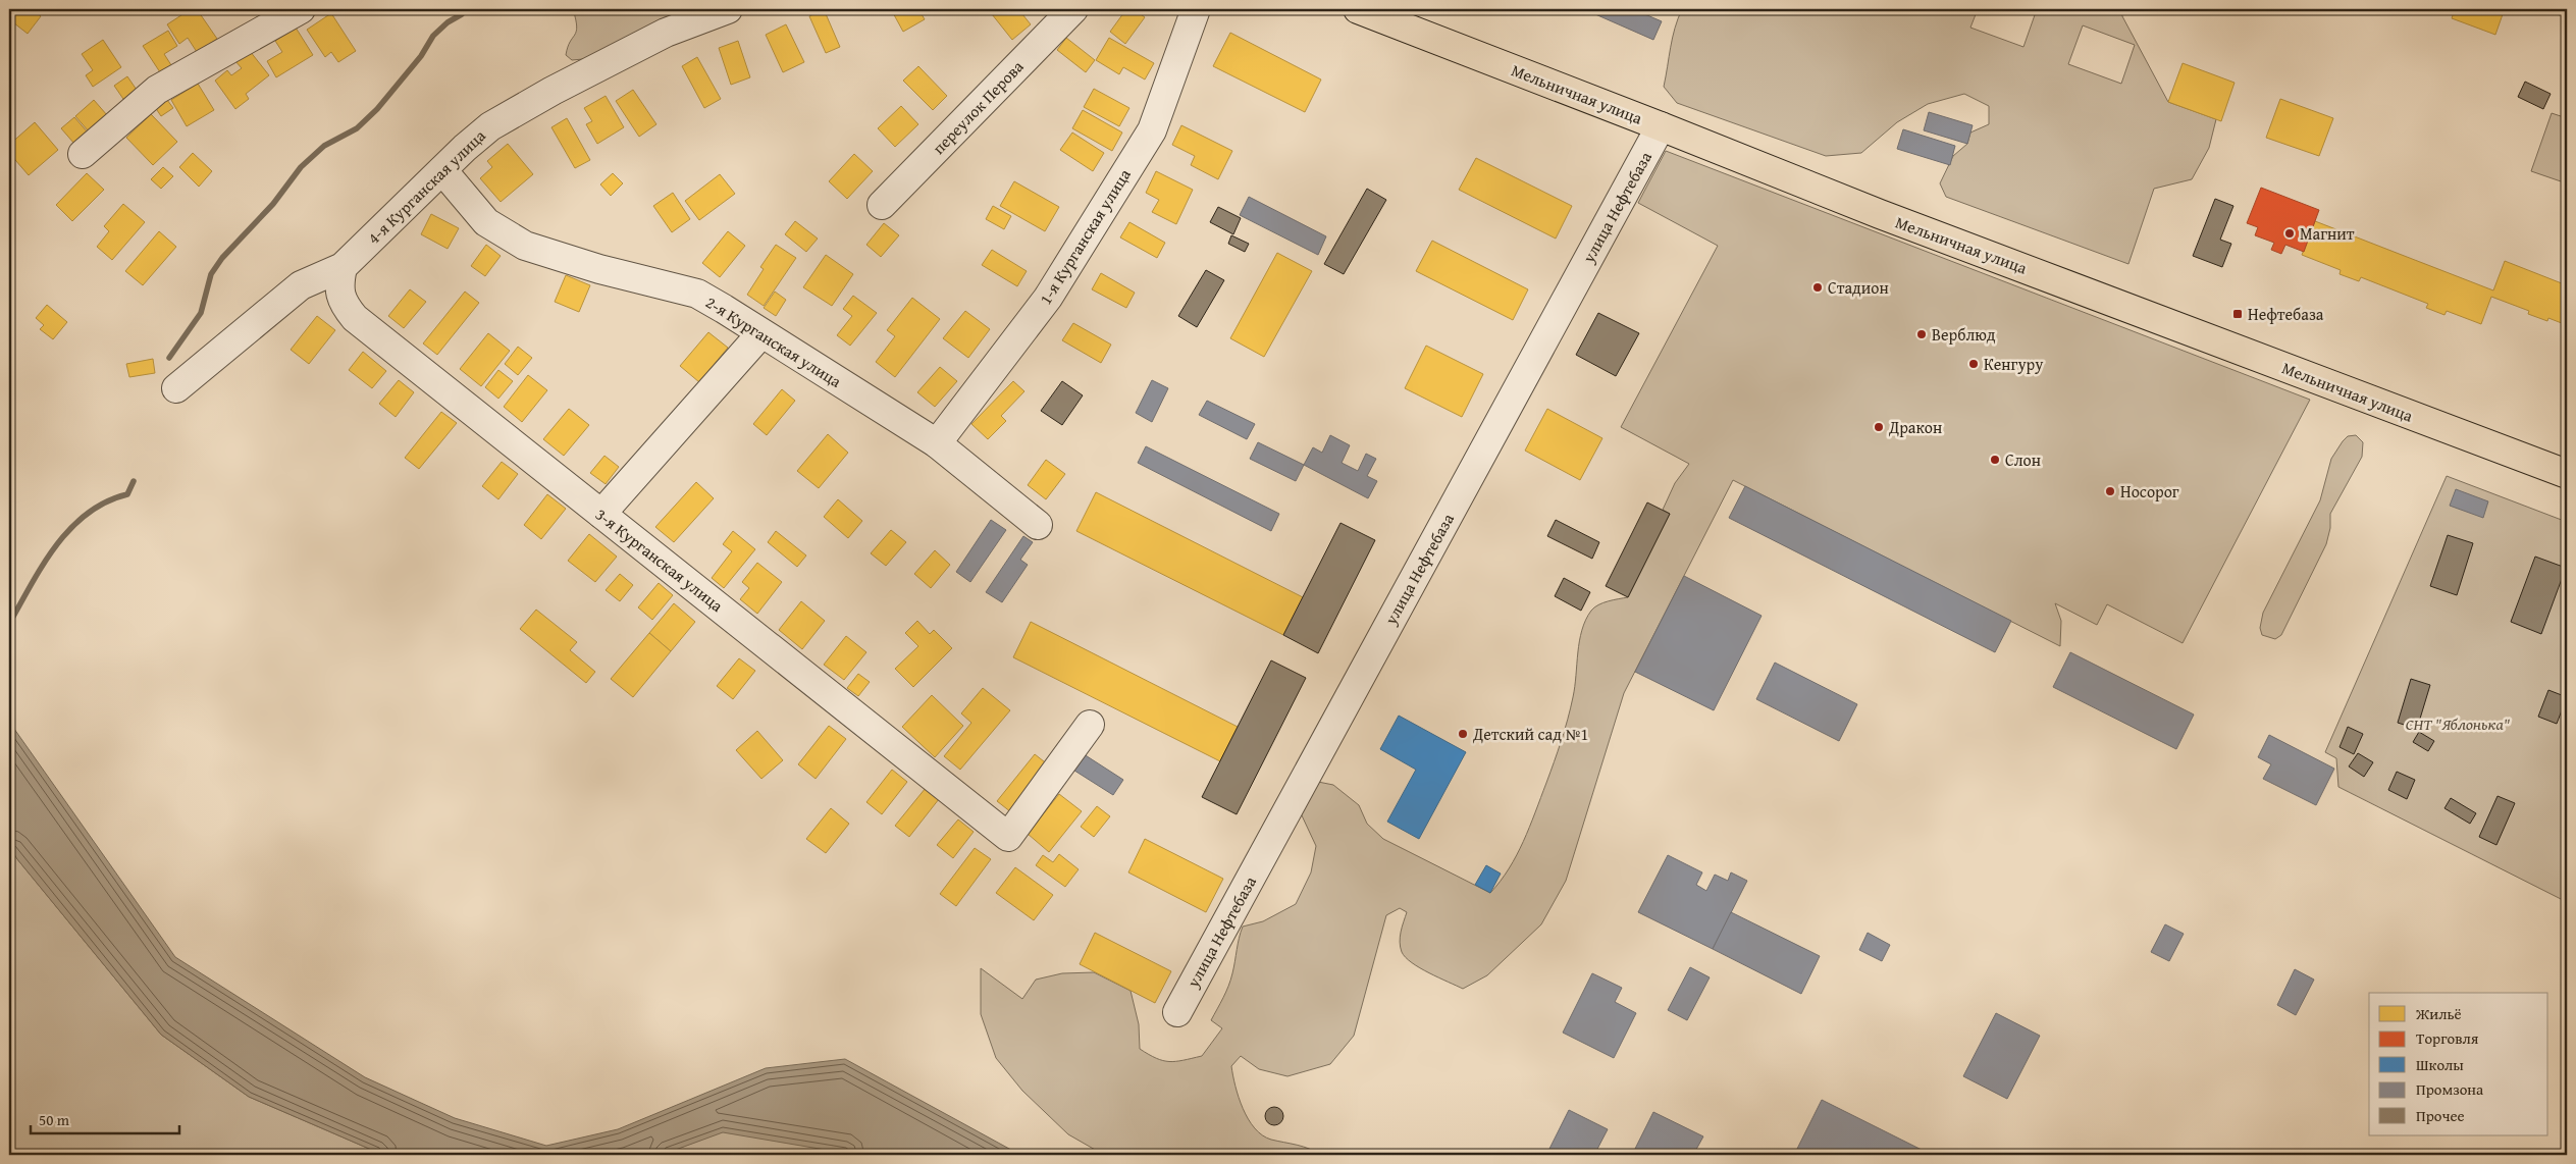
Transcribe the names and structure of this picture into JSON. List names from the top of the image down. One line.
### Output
{"streets":{"main road":["Мельничная улица"],"street":["переулок Перова","4-я Курганская улица","улица Нефтебаза","1-я Курганская улица","2-я Курганская улица","3-я Курганская улица"]},"crossings":[["Мельничная улица","улица Нефтебаза"],["4-я Курганская улица","2-я Курганская улица"],["4-я Курганская улица","3-я Курганская улица"],["1-я Курганская улица","2-я Курганская улица"]],"parks":["СНТ \"Яблонька\""],"places":{"other":["Магнит","Стадион","Верблюд","Кенгуру","Дракон","Слон","Носорог","Детский сад №1"],"transit":["Нефтебаза"]},"legend":["Жильё","Торговля","Школы","Промзона","Прочее"],"scale_bar":"50 m"}
